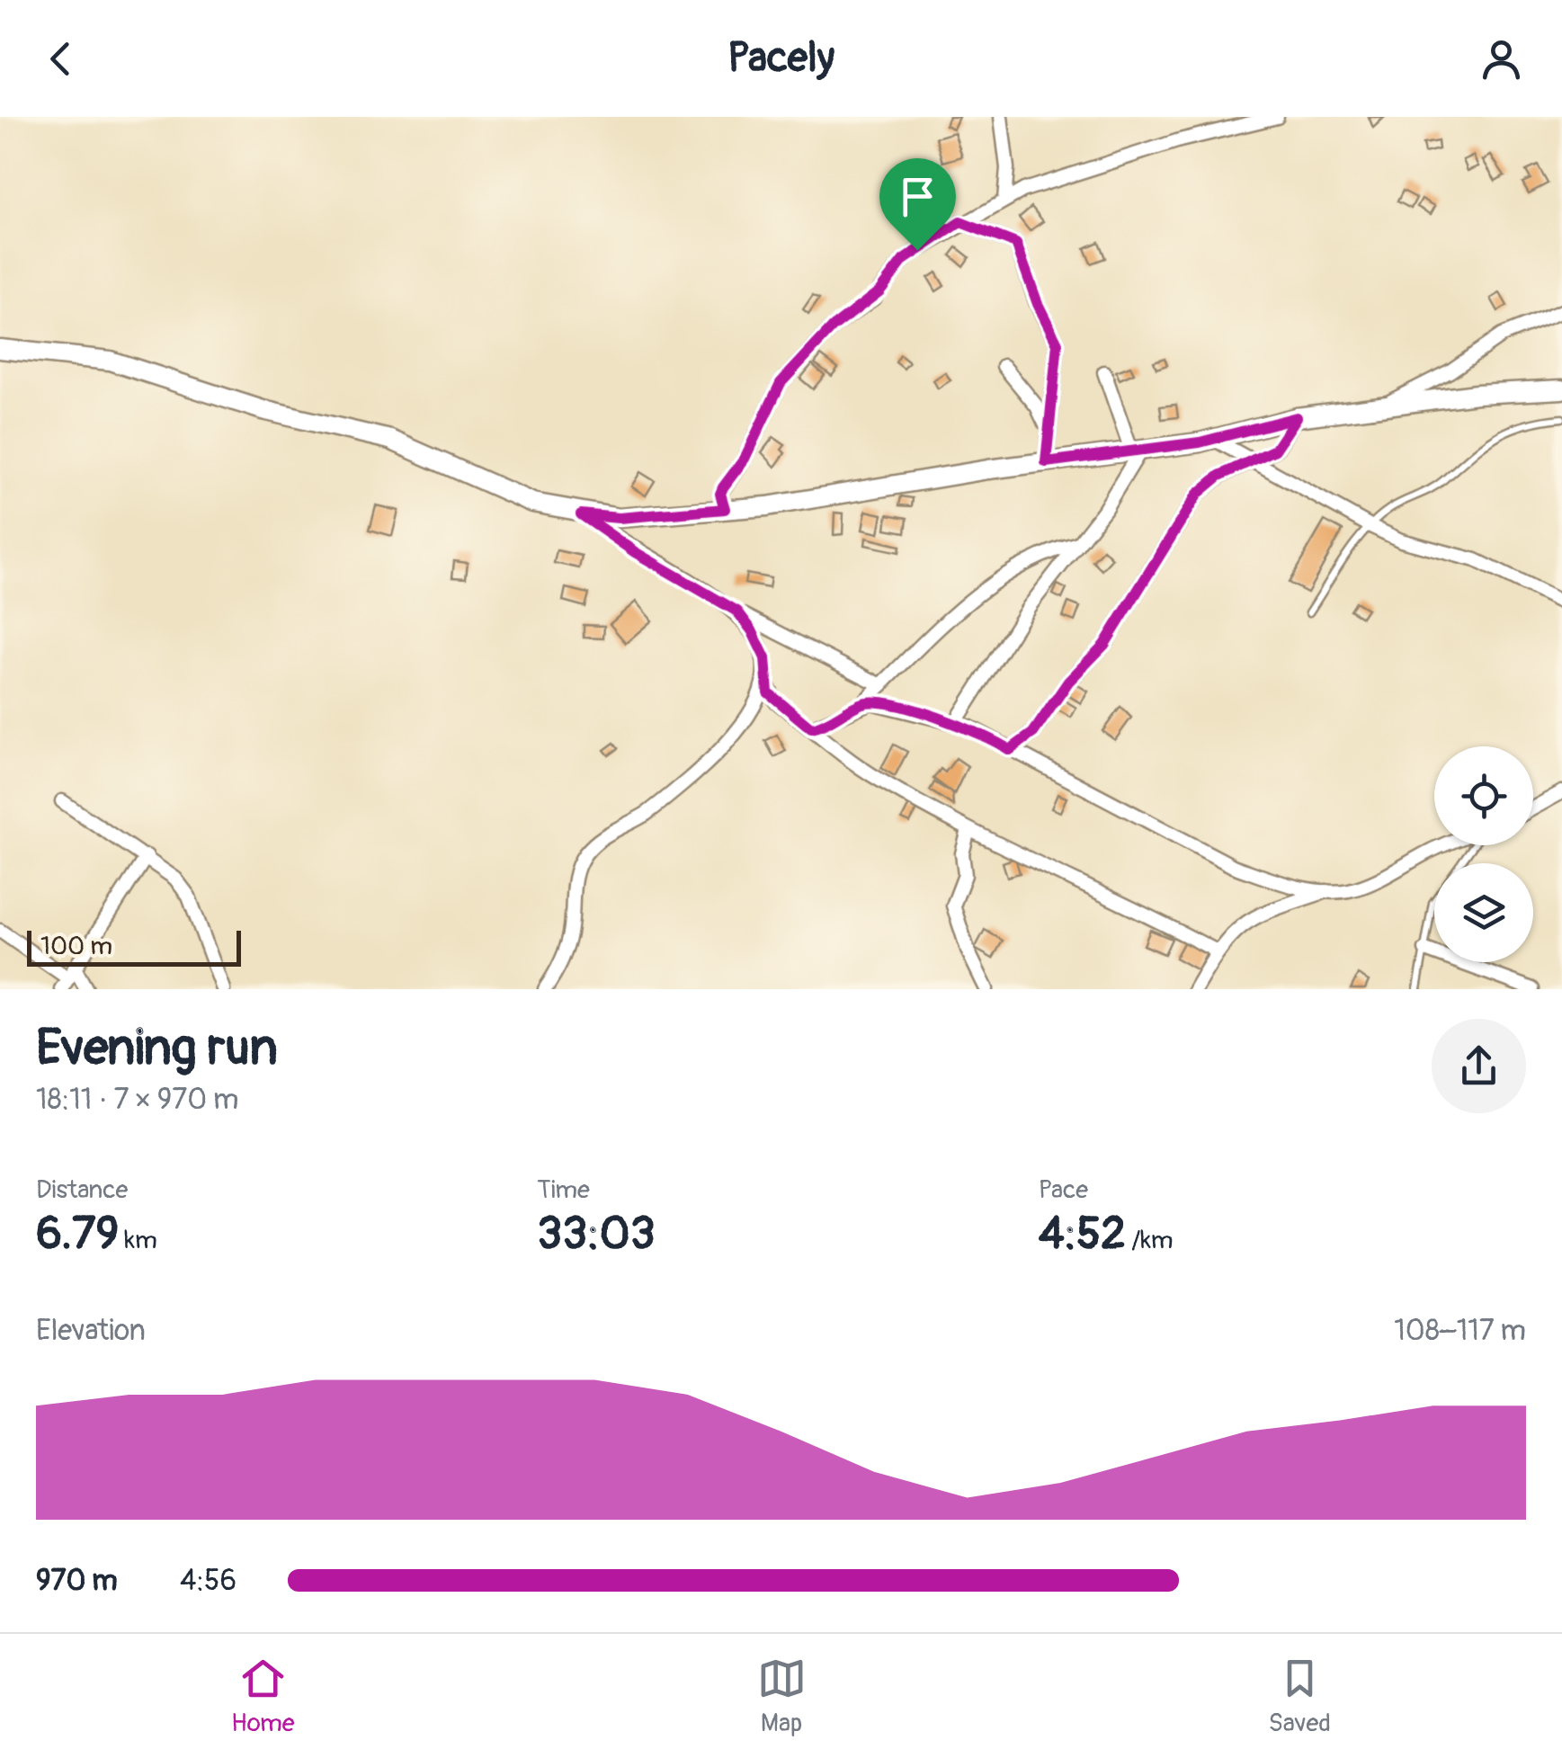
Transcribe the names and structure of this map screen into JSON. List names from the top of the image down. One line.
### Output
{"scale_bar":"100 m","page":{"header":"Pacely","scale":"100 m","heading":["Evening run","18:11 · 7 × 970 m"],"stats":[["Distance","6.79 km"],["Time","33:03"],["Pace","4:52 /km"]],"chart":["Elevation","108–117 m"],"list":[{"name":"970 m","note":"4:56"}],"tabs":["Home","Map","Saved"]}}
